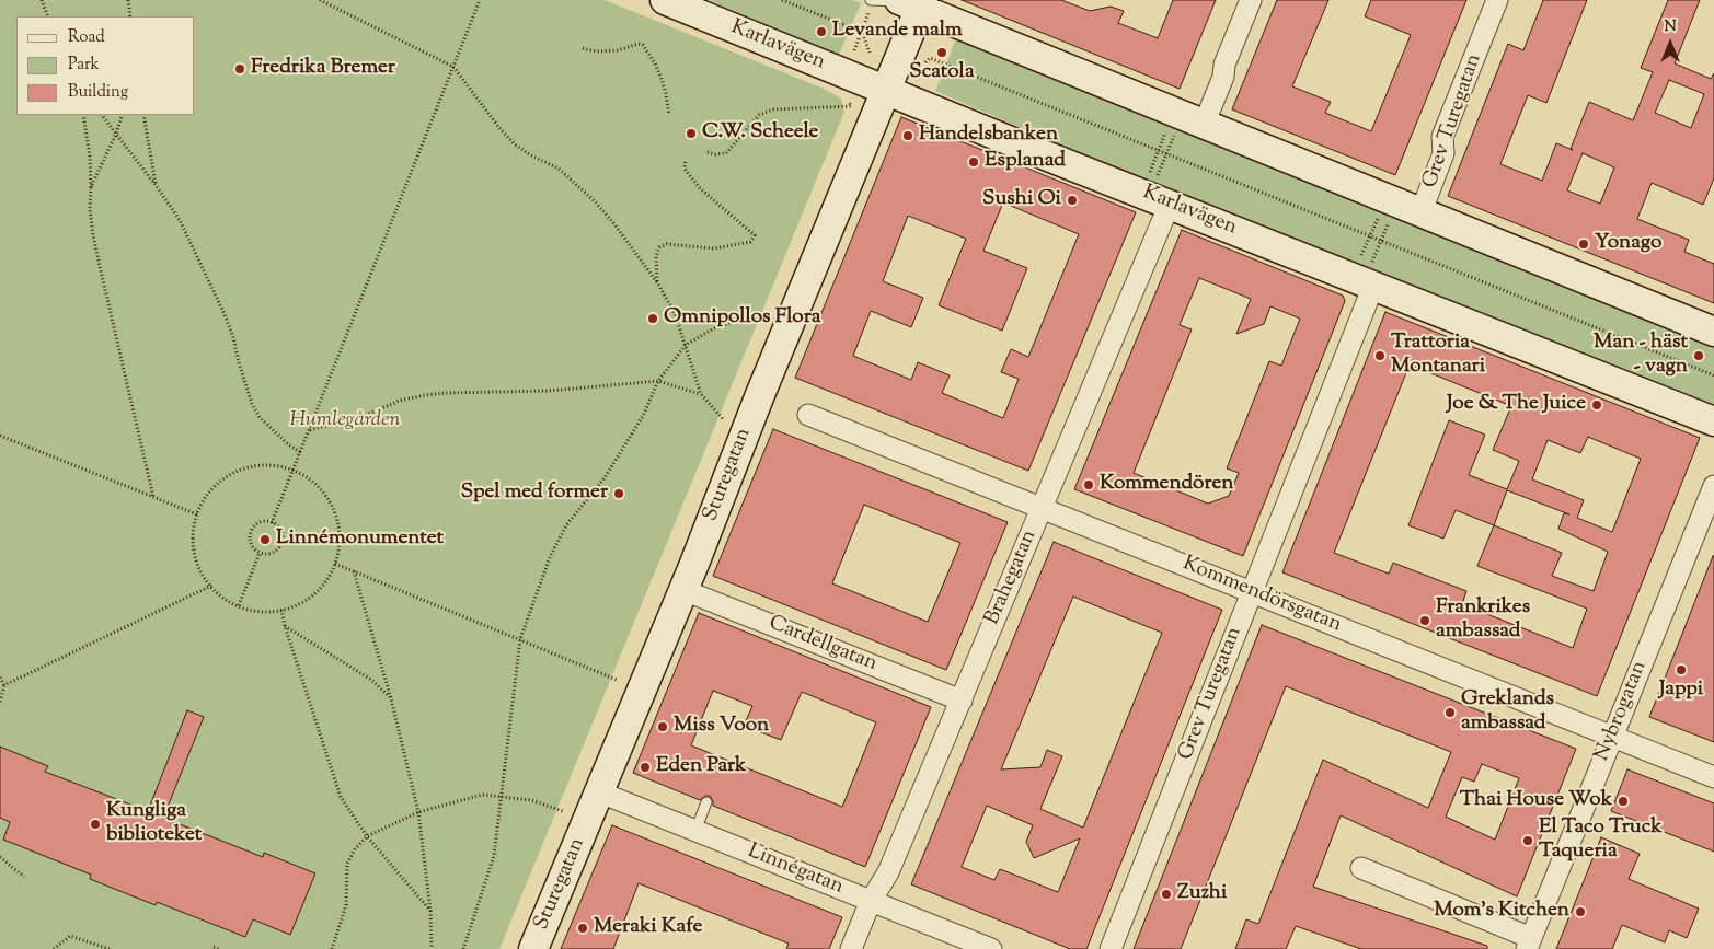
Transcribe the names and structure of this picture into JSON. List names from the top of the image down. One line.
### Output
{"streets":{"street":["Karlavägen","Grev Turegatan","Sturegatan","Brahegatan","Kommendörsgatan","Cardellgatan","Nybrogatan","Linnégatan"]},"crossings":[["Karlavägen","Grev Turegatan"],["Karlavägen","Sturegatan"],["Karlavägen","Brahegatan"],["Grev Turegatan","Kommendörsgatan"],["Sturegatan","Cardellgatan"],["Sturegatan","Linnégatan"],["Brahegatan","Kommendörsgatan"],["Brahegatan","Cardellgatan"],["Brahegatan","Linnégatan"],["Kommendörsgatan","Nybrogatan"]],"parks":["Humlegården"],"places":["Levande malm","Scatola","Fredrika Bremer","C.W. Scheele","Handelsbanken","Esplanad","Sushi Oi","Yonago","Omnipollos Flora","Trattoria Montanari","Man - häst - vagn","Joe & The Juice","Kommendören","Spel med former","Linnémonumentet","Frankrikes ambassad","Jappi","Greklands ambassad","Miss Voon","Eden Park","Thai House Wok","Kungliga biblioteket","El Taco Truck Taqueria","Zuzhi","Mom's Kitchen","Meraki Kafe"],"legend":["Road","Park","Building"],"north":"top"}
